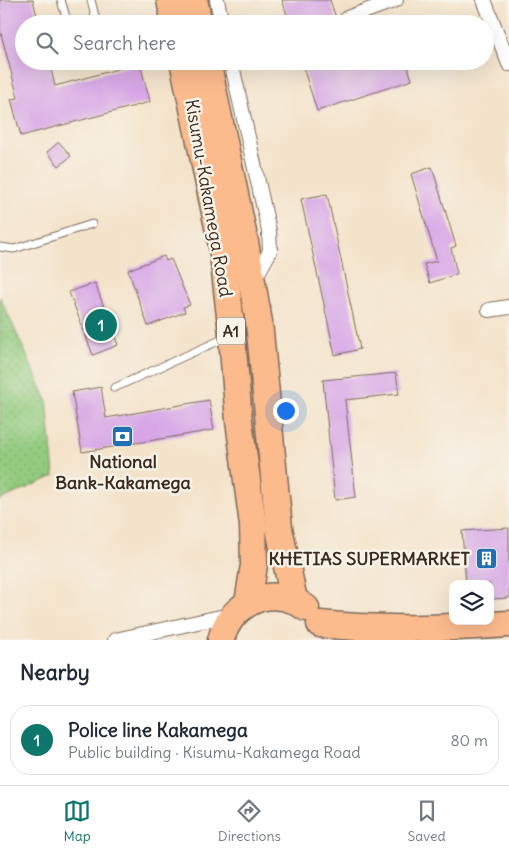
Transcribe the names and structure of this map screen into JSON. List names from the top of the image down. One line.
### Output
{"streets":{"highway":["Kisumu-Kakamega Road","A1"]},"places":{"bank":["National Bank-Kakamega"],"building":["KHETIAS SUPERMARKET"]},"page":{"search":"Search here","pins":"1","heading":"Nearby","list":[{"mark":"1","name":"Police line Kakamega","note":"Public building · Kisumu-Kakamega Road","value":"80 m"}],"nav":["Map","Directions","Saved"]}}
